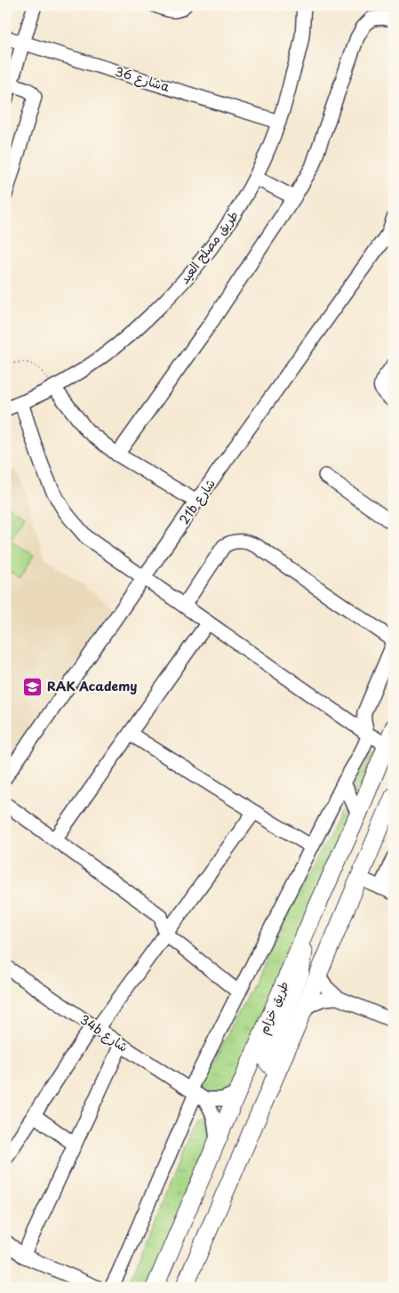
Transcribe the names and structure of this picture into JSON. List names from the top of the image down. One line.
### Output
{"streets":{"main road":["طريق خزام"],"street":["شارع 36a","طريق مصلح العيد","21b شارع","34b شارع"]},"crossings":[["شارع 36a","طريق مصلح العيد"],["طريق خزام","34b شارع"]],"places":{"school or university":["RAK Academy"]}}
